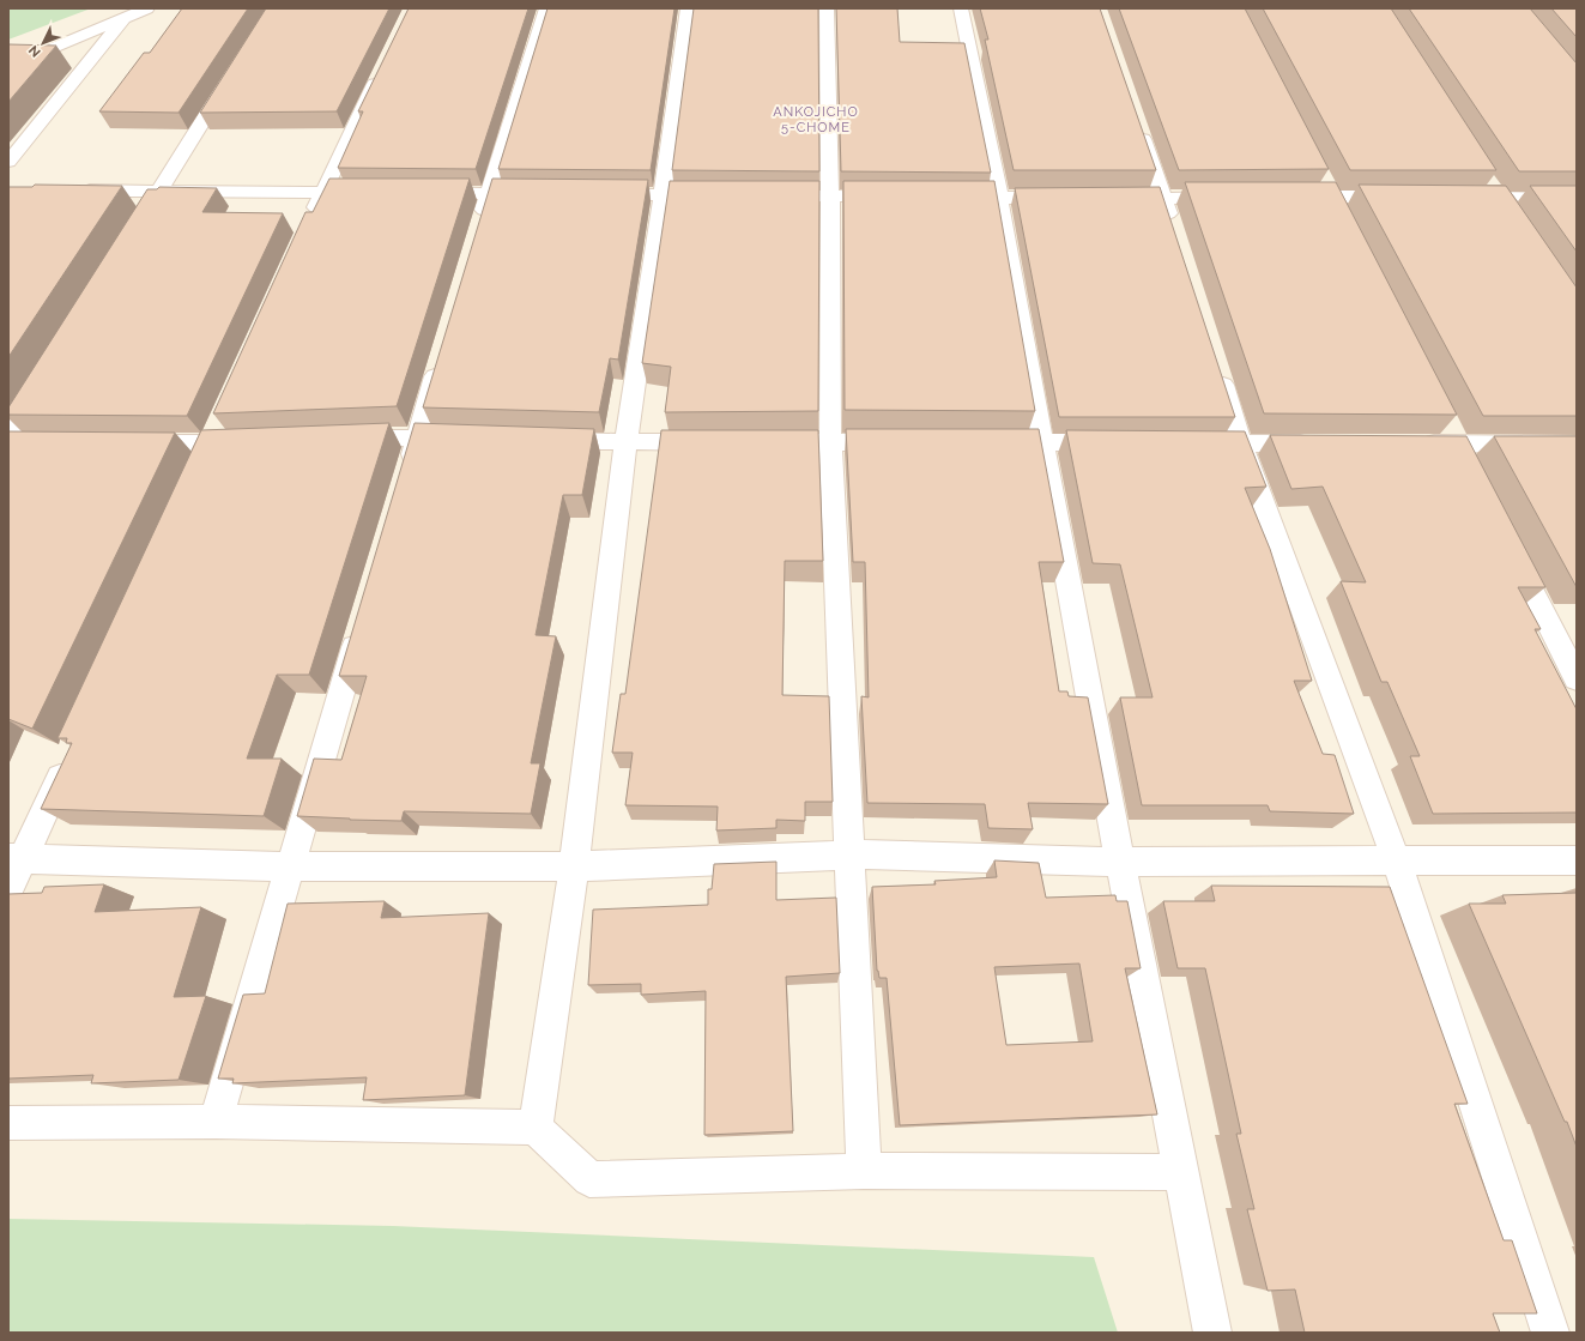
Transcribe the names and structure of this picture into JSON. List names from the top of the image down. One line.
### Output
{"districts":["ANKOJICHO 5-CHOME"],"north":"bottom left"}
